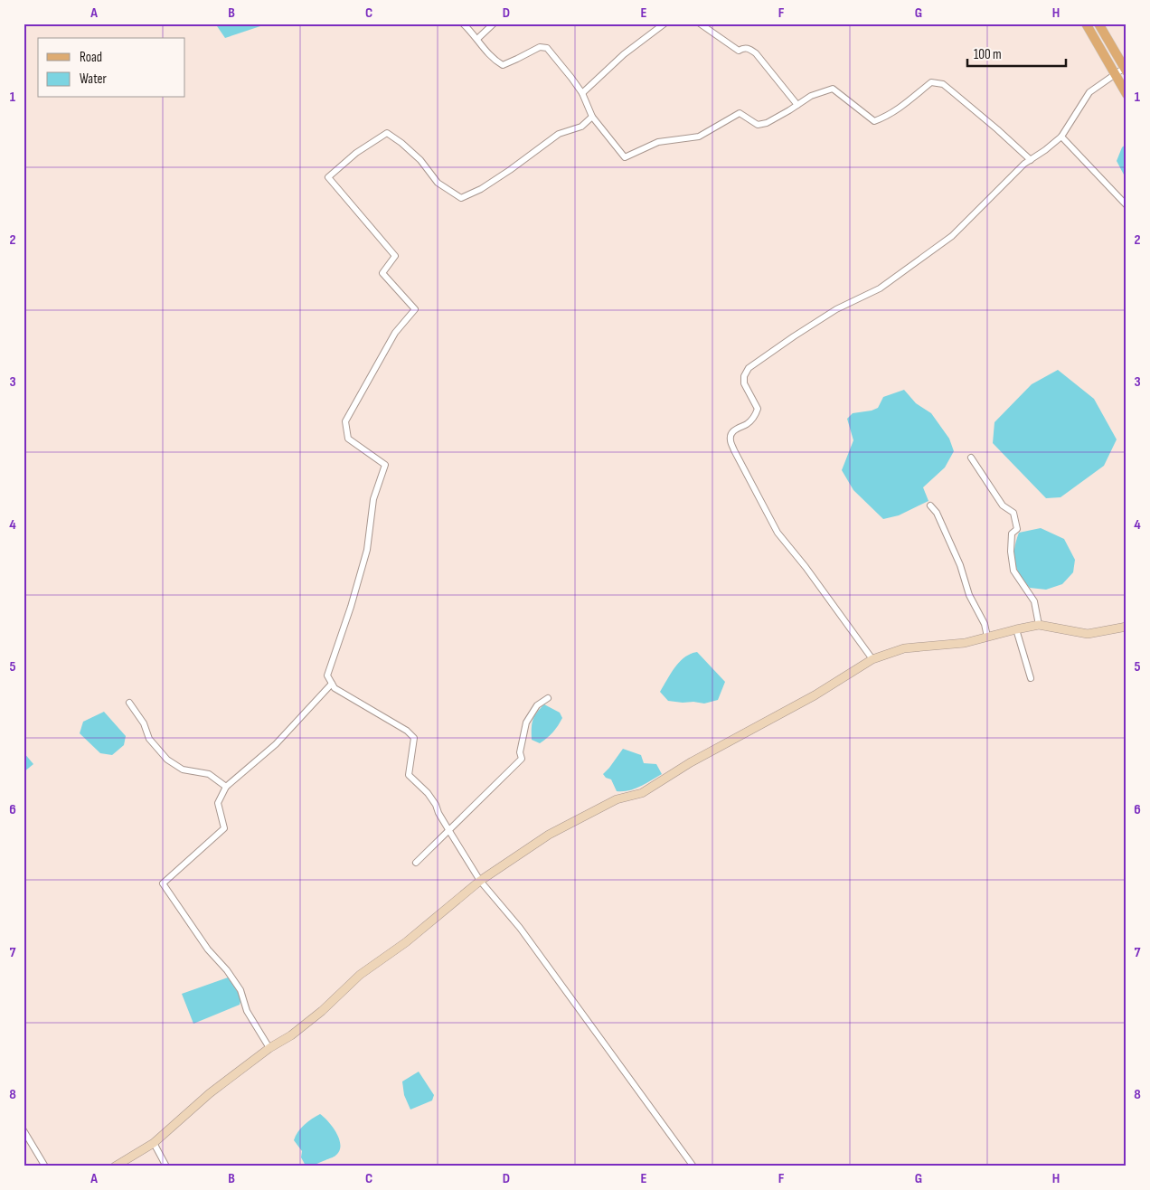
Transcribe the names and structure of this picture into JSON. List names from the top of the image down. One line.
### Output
{"legend":["Road","Water"],"scale_bar":"100 m","grid":{"columns":["A","B","C","D","E","F","G","H"],"rows":["1","2","3","4","5","6","7","8"]}}
